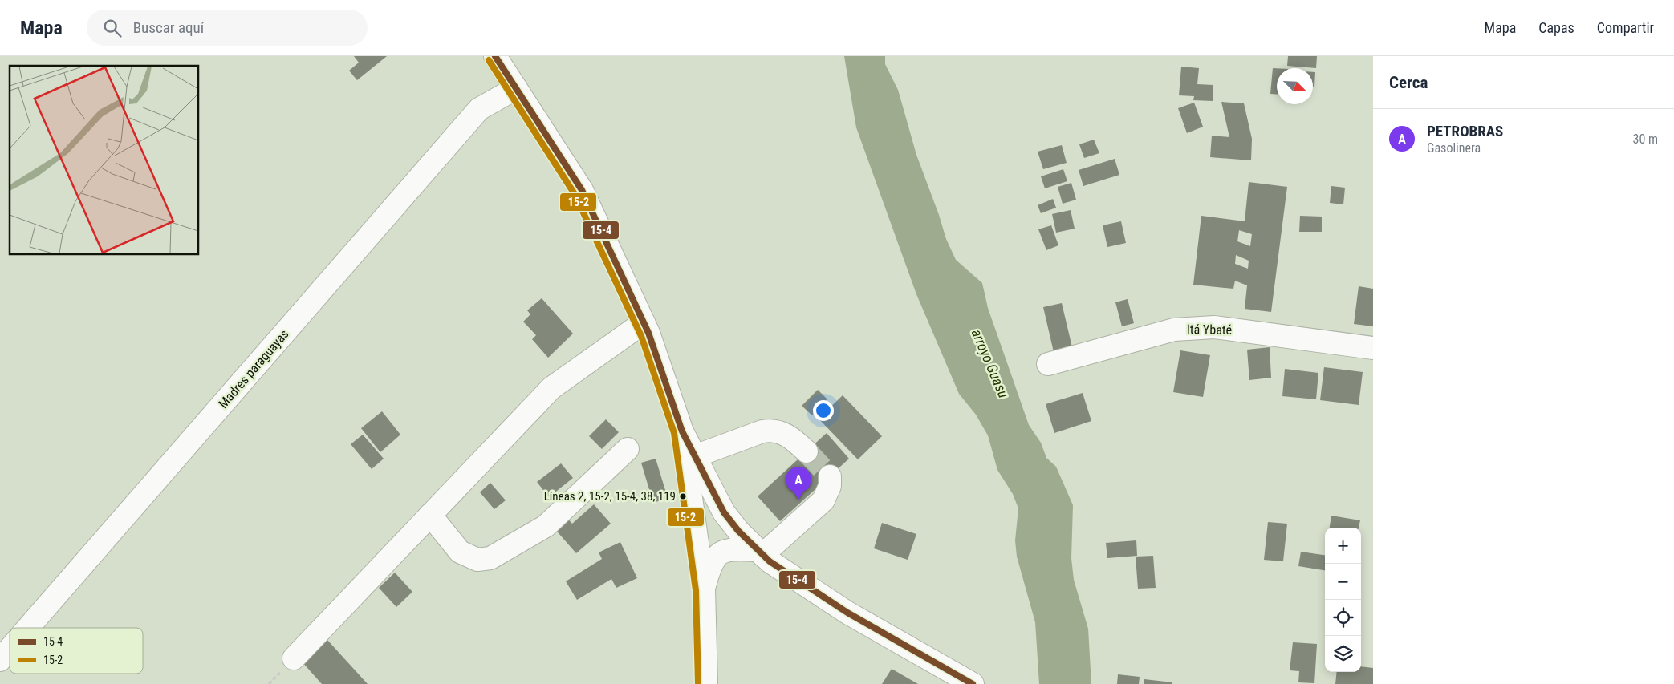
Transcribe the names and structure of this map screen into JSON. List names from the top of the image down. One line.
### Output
{"streets":{"main road":["Itá Ybaté","Madres paraguayas"]},"water":["arroyo Guasu"],"places":["Líneas 2, 15-2, 15-4, 38, 119"],"lines":["transit line 15-4","transit line 15-2"],"legend":["15-4","15-2"],"north":"bottom right","page":{"header":"Mapa","search":"Buscar aquí","nav":["Mapa","Capas","Compartir"],"heading":"Cerca","list":[{"mark":"A","name":"PETROBRAS","note":"Gasolinera","value":"30 m"}],"pins":"A","map_buttons":["+","−"]}}
